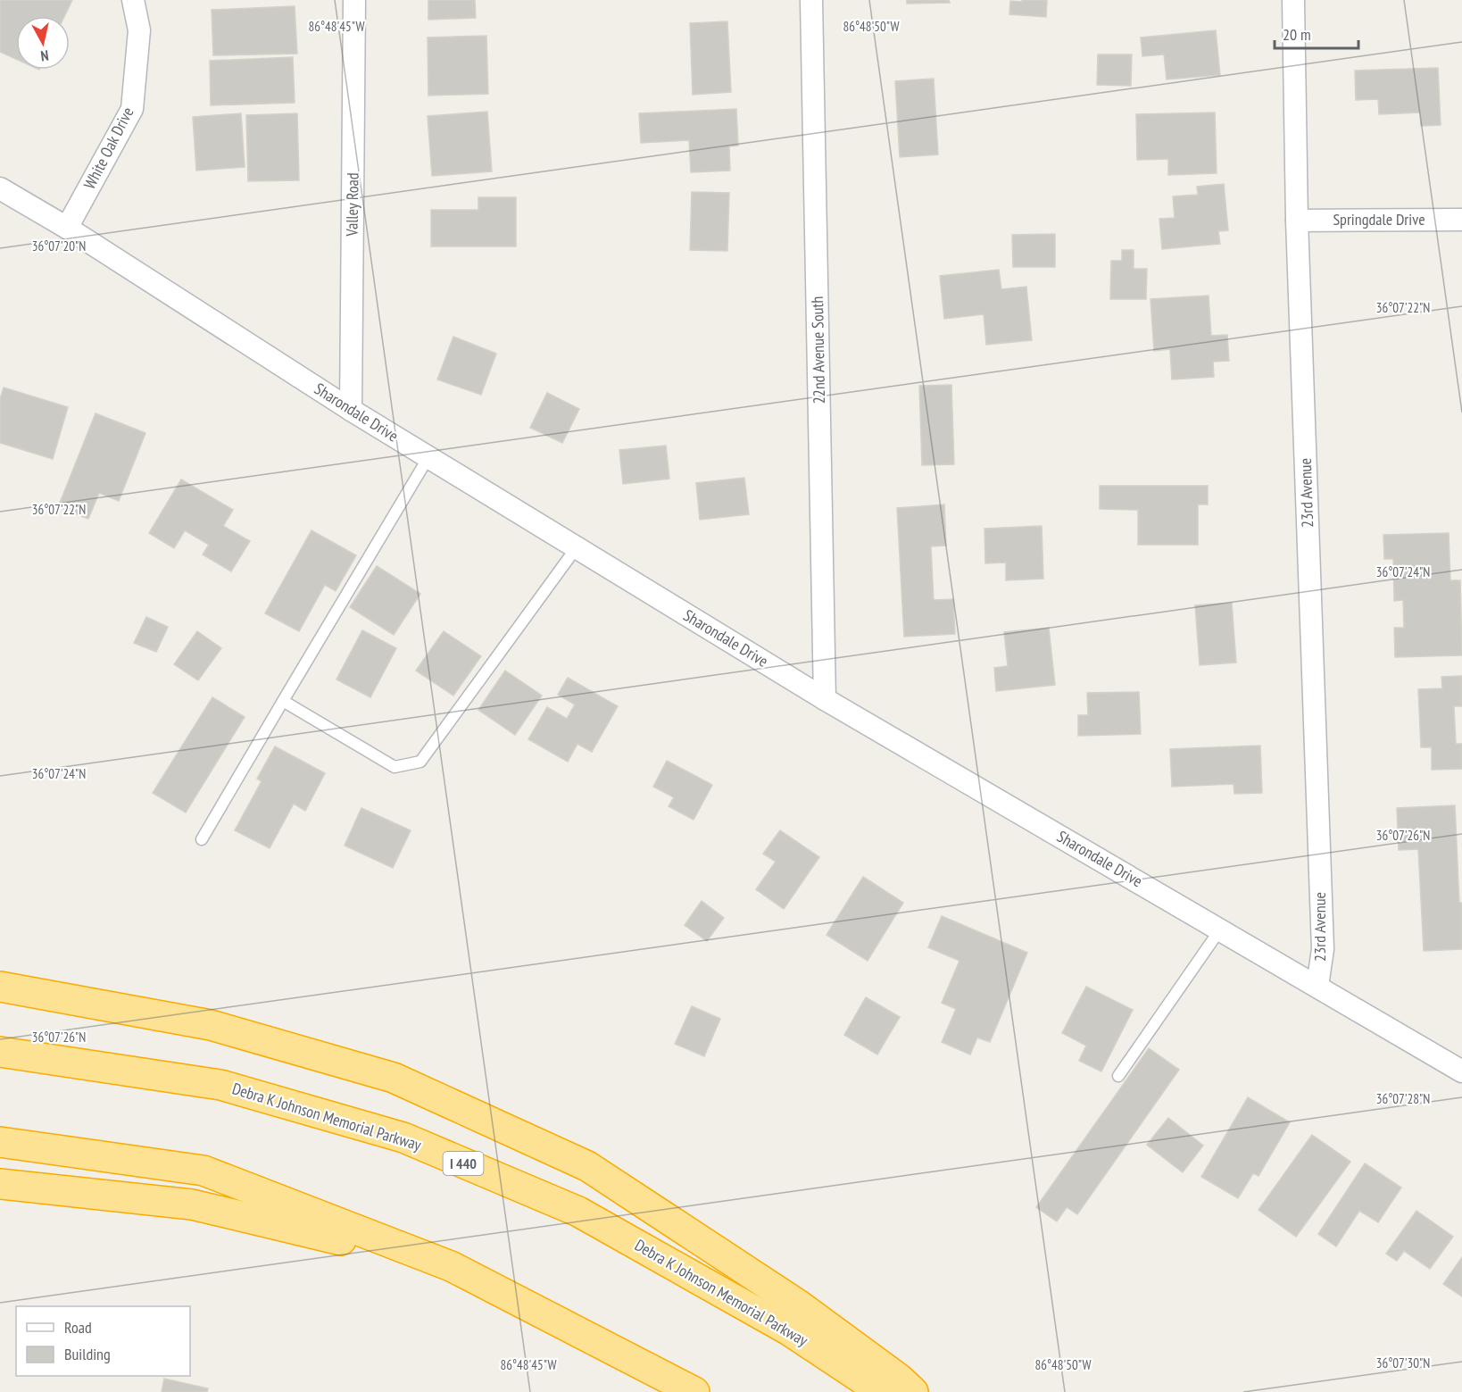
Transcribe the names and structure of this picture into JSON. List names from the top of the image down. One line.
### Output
{"streets":{"highway":["Debra K Johnson Memorial Parkway","I 440"],"street":["White Oak Drive","Valley Road","Springdale Drive","22nd Avenue South","Sharondale Drive","23rd Avenue"]},"crossings":[["White Oak Drive","Sharondale Drive"],["Valley Road","Sharondale Drive"],["Springdale Drive","23rd Avenue"],["22nd Avenue South","Sharondale Drive"],["Sharondale Drive","23rd Avenue"]],"legend":["Road","Building"],"scale_bar":"20 m","north":"bottom","coordinates":["86°48'45\"W","86°48'50\"W","36°07'20\"N","36°07'22\"N","36°07'24\"N","36°07'26\"N","36°07'28\"N","36°07'30\"N"]}
